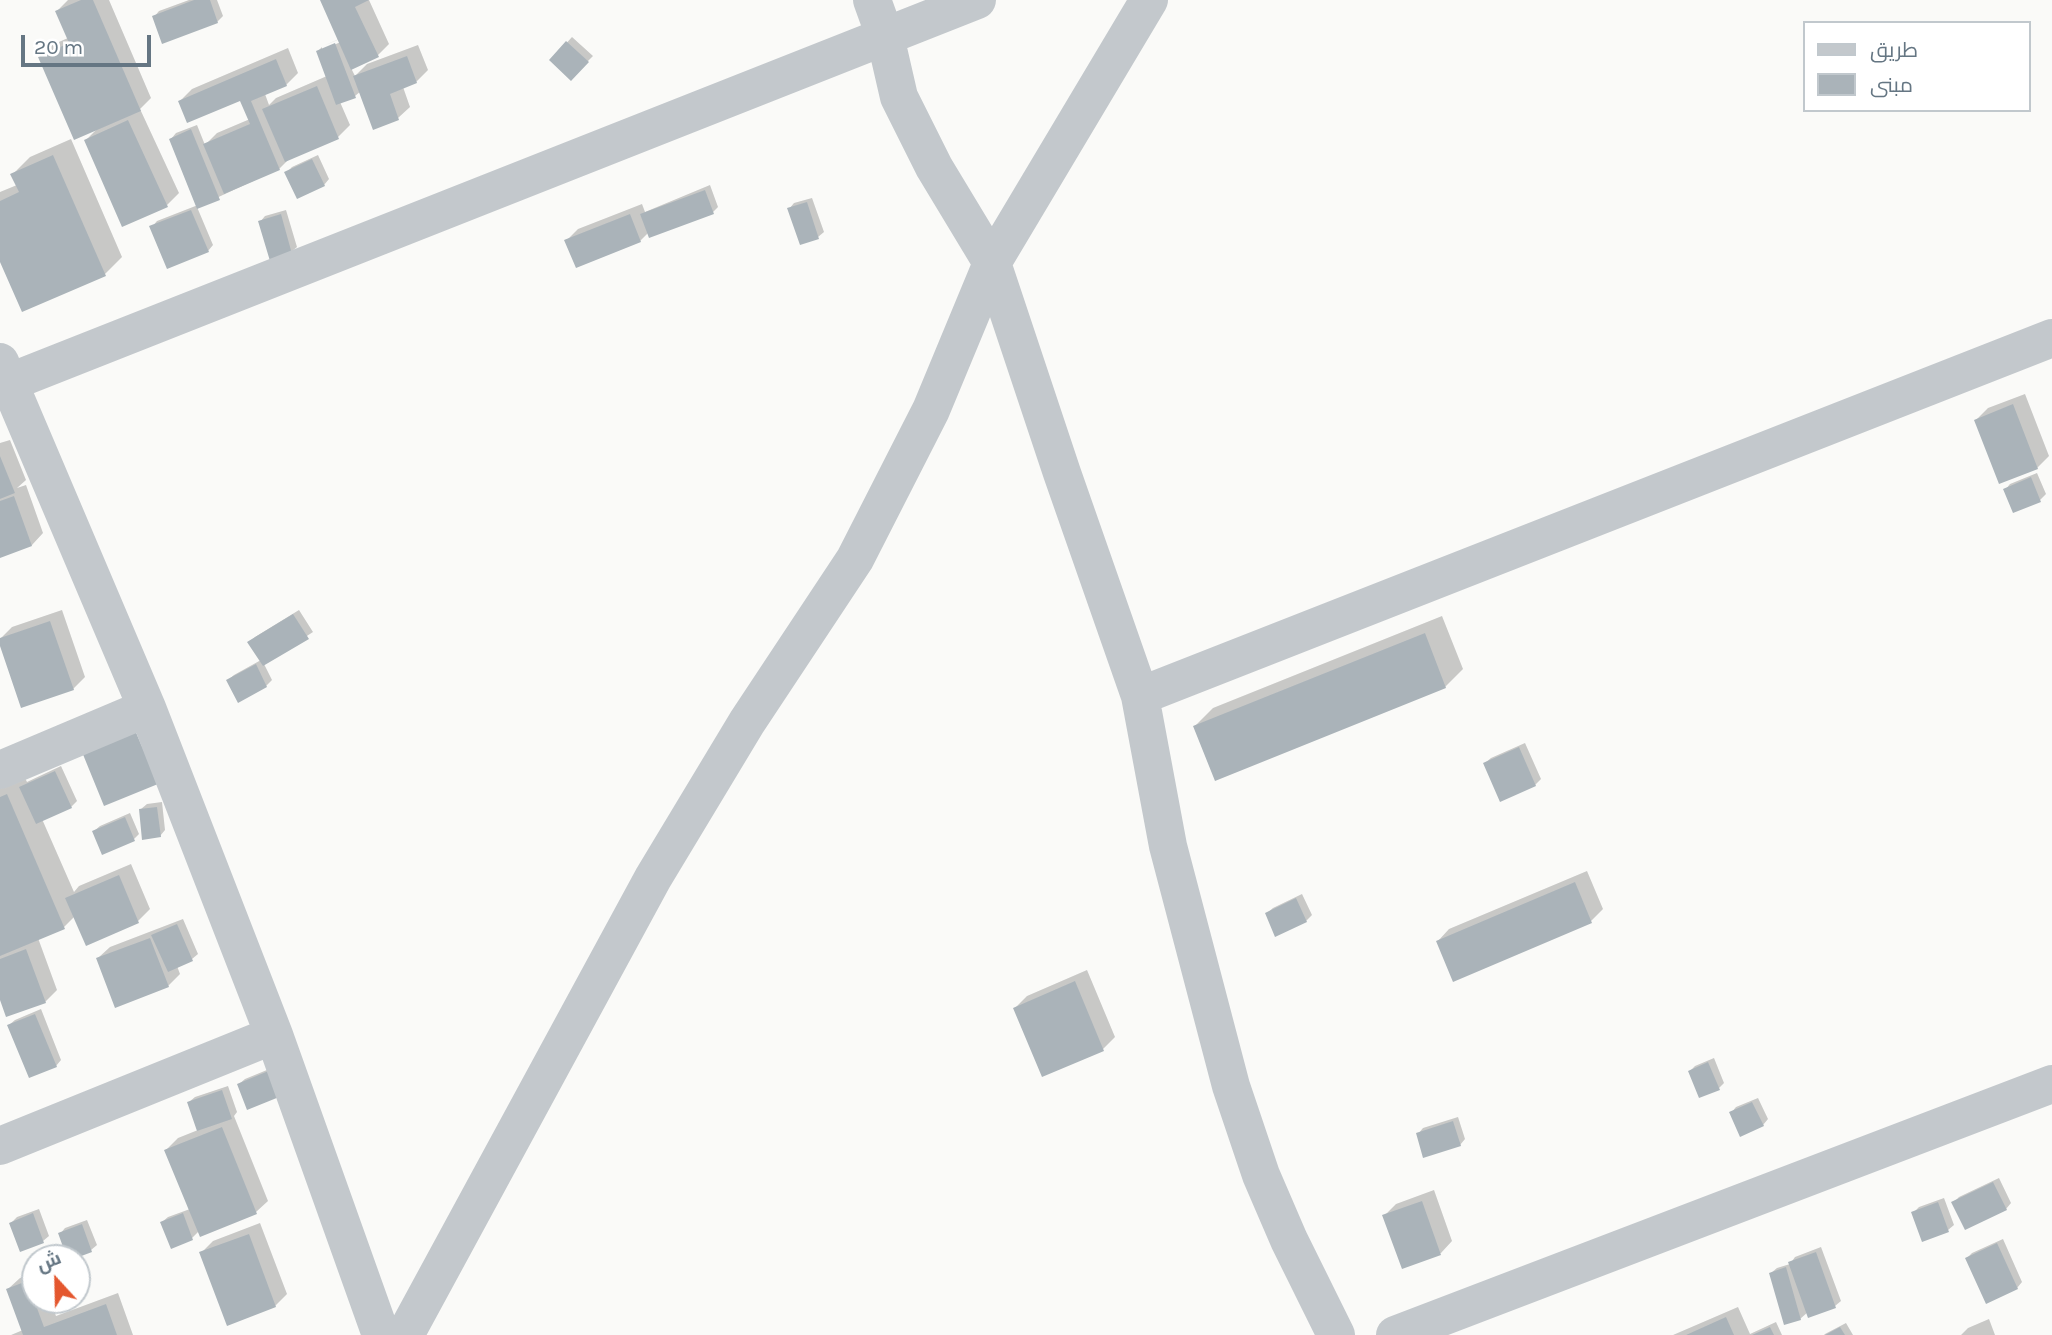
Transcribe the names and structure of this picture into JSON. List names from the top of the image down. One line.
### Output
{"legend":["طريق","مبنى"],"scale_bar":"20 m","north":"top"}
